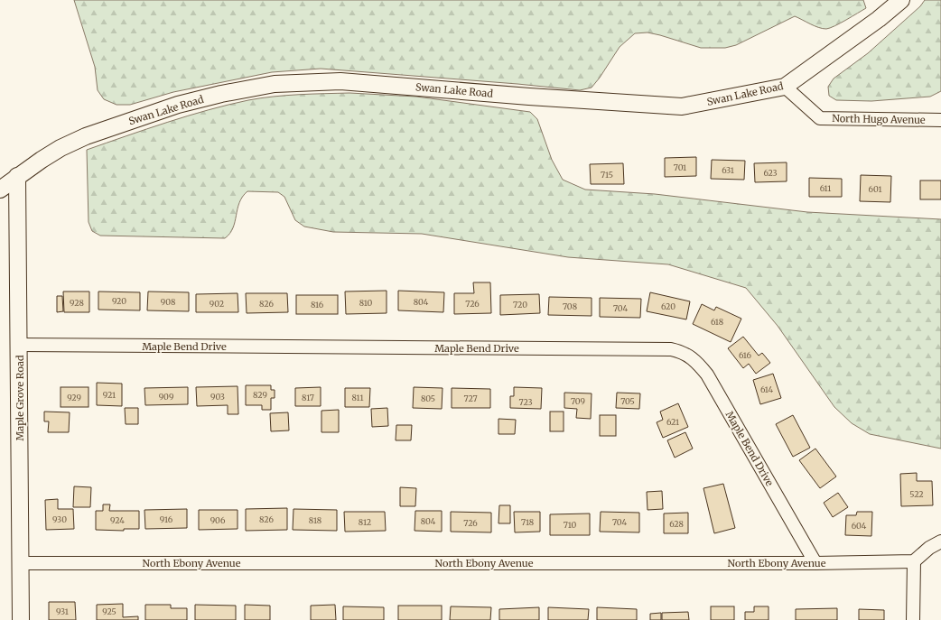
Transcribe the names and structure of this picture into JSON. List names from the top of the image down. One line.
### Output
{"streets":{"street":["Swan Lake Road","North Hugo Avenue","Maple Bend Drive","Maple Grove Road","North Ebony Avenue"]},"crossings":[["Swan Lake Road","North Hugo Avenue"],["Swan Lake Road","Maple Grove Road"],["Maple Bend Drive","Maple Grove Road"],["Maple Bend Drive","North Ebony Avenue"],["Maple Grove Road","North Ebony Avenue"]],"house_numbers":["701","631","623","715","611","601","920","908","804","928","810","902","826","726","816","720","708","620","704","618","616","614","921","829","909","903","929","817","811","805","727","709","705","723","621","522","930","916","826","924","906","818","804","812","718","704","726","628","710","604","931","925"]}
